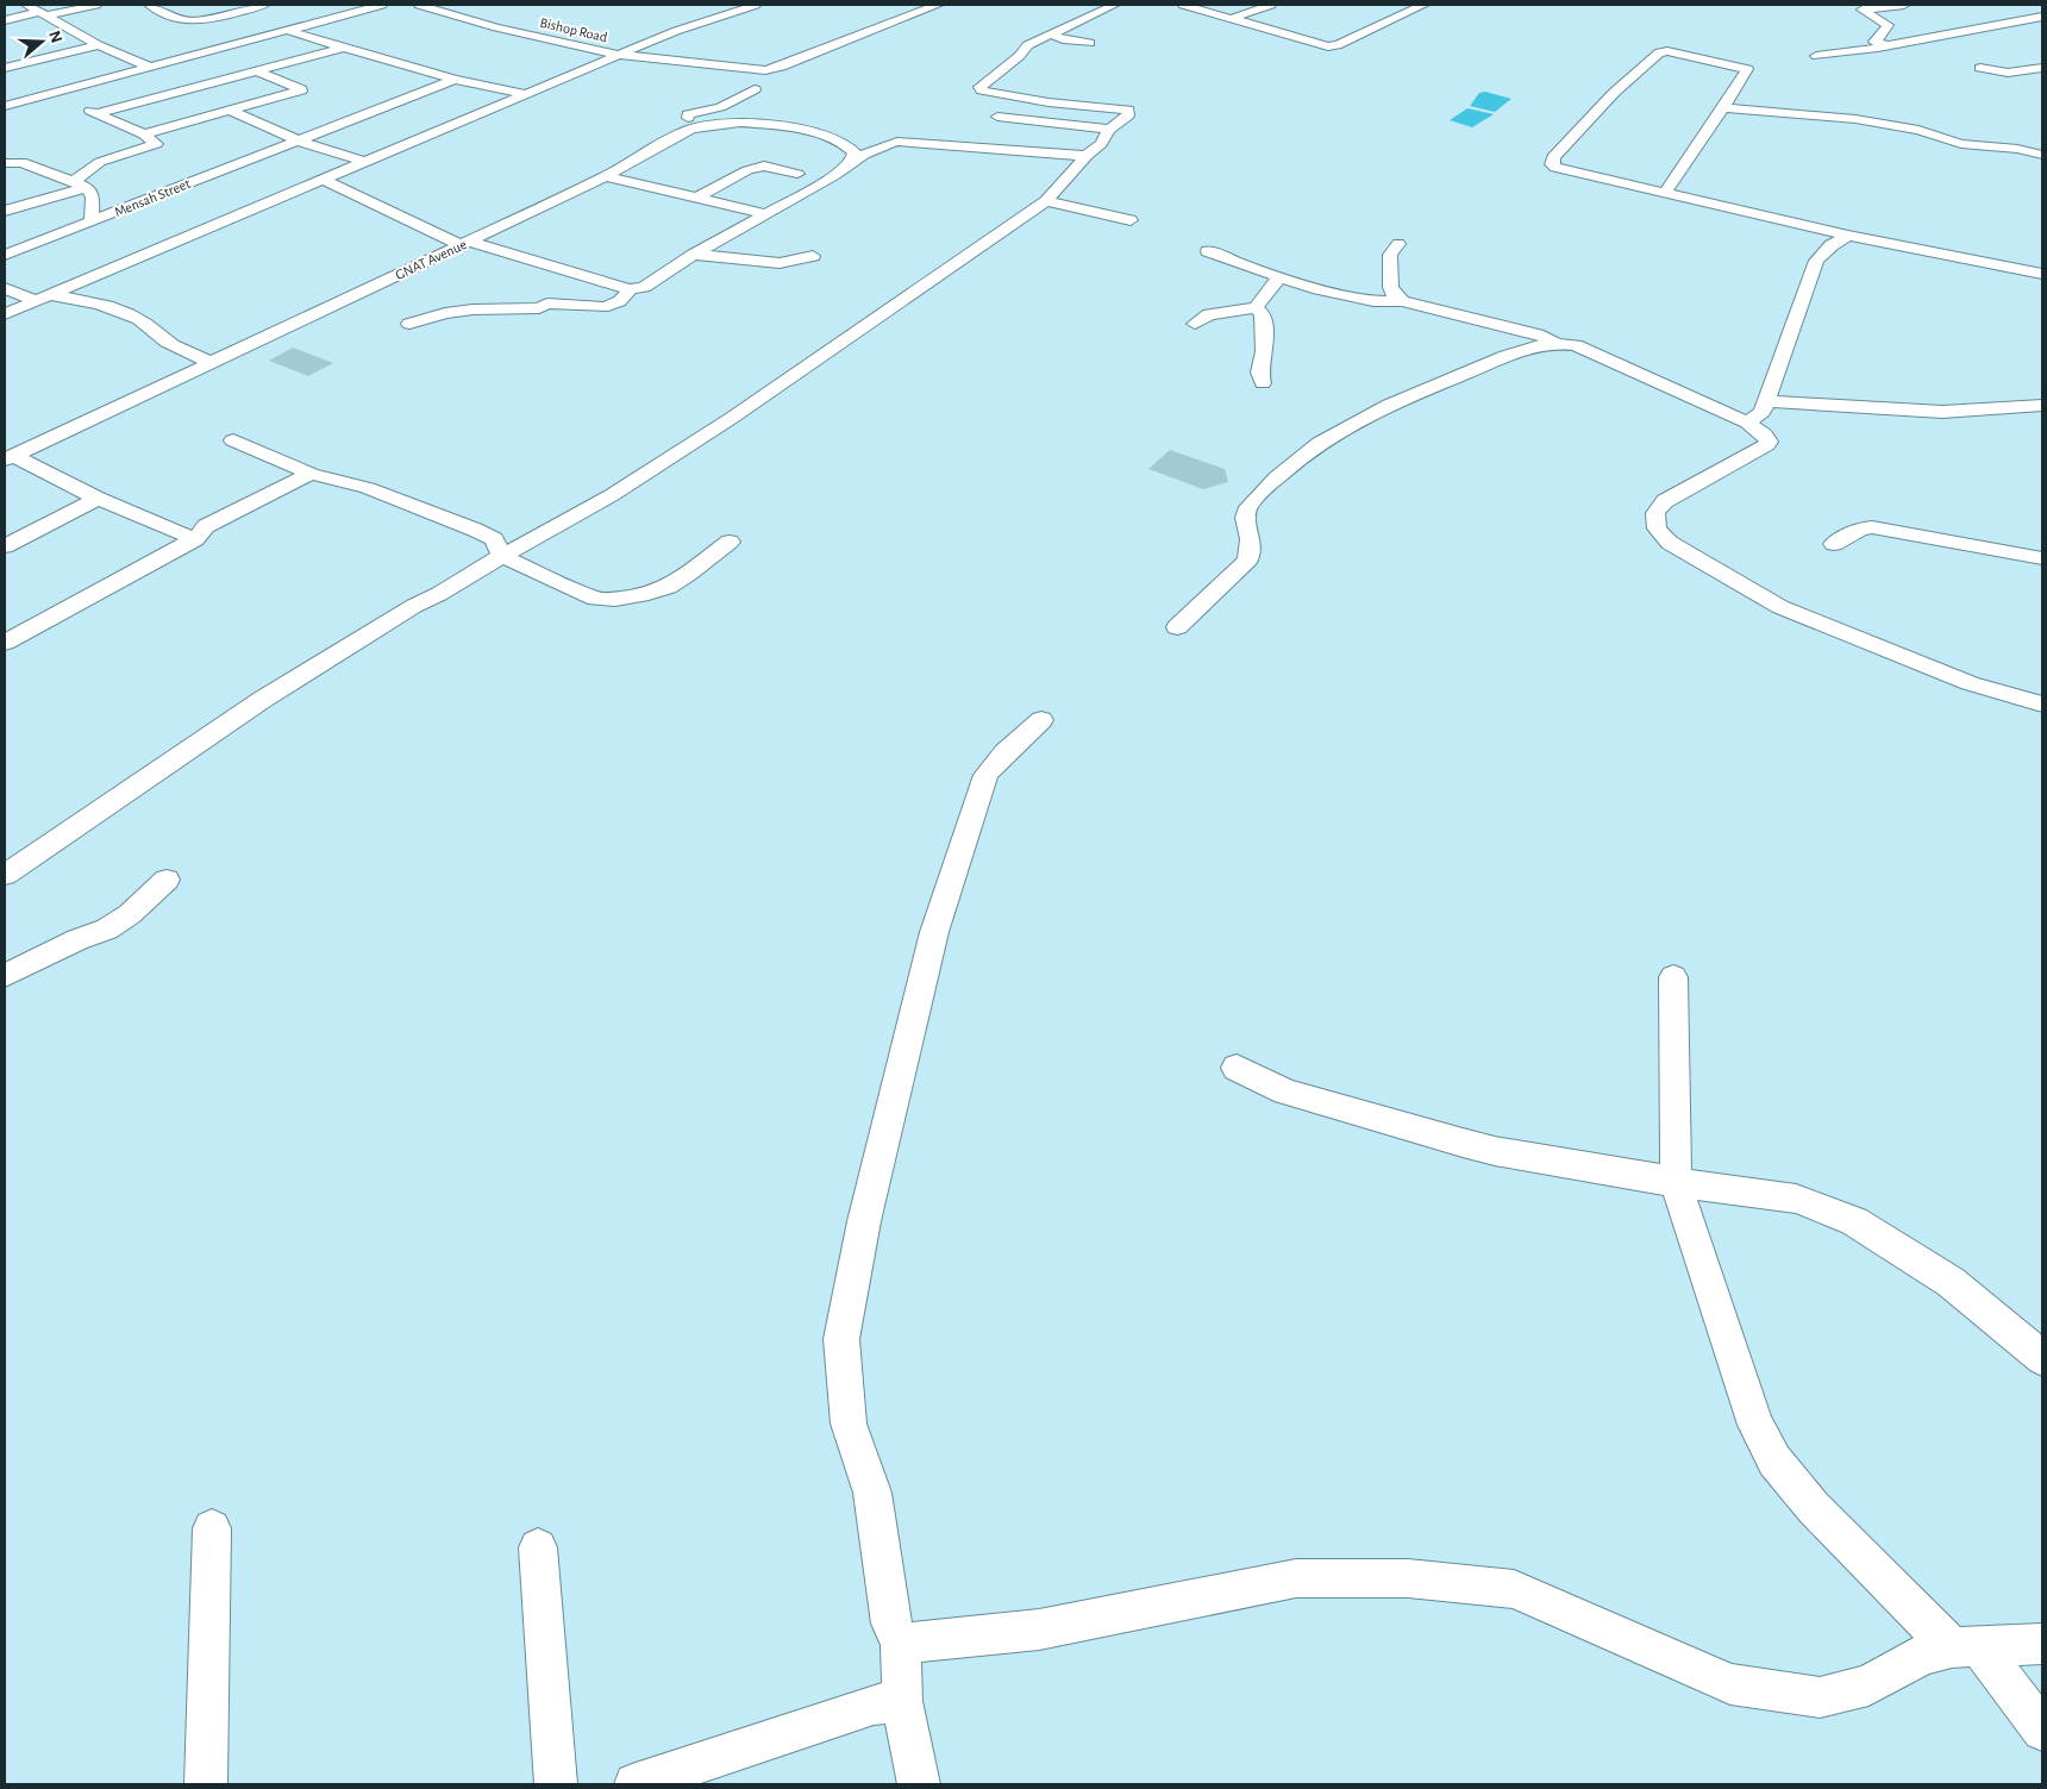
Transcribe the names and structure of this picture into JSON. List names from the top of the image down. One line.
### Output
{"streets":{"street":["Bishop Road","Mensah Street","GNAT Avenue"]},"north":"right"}
